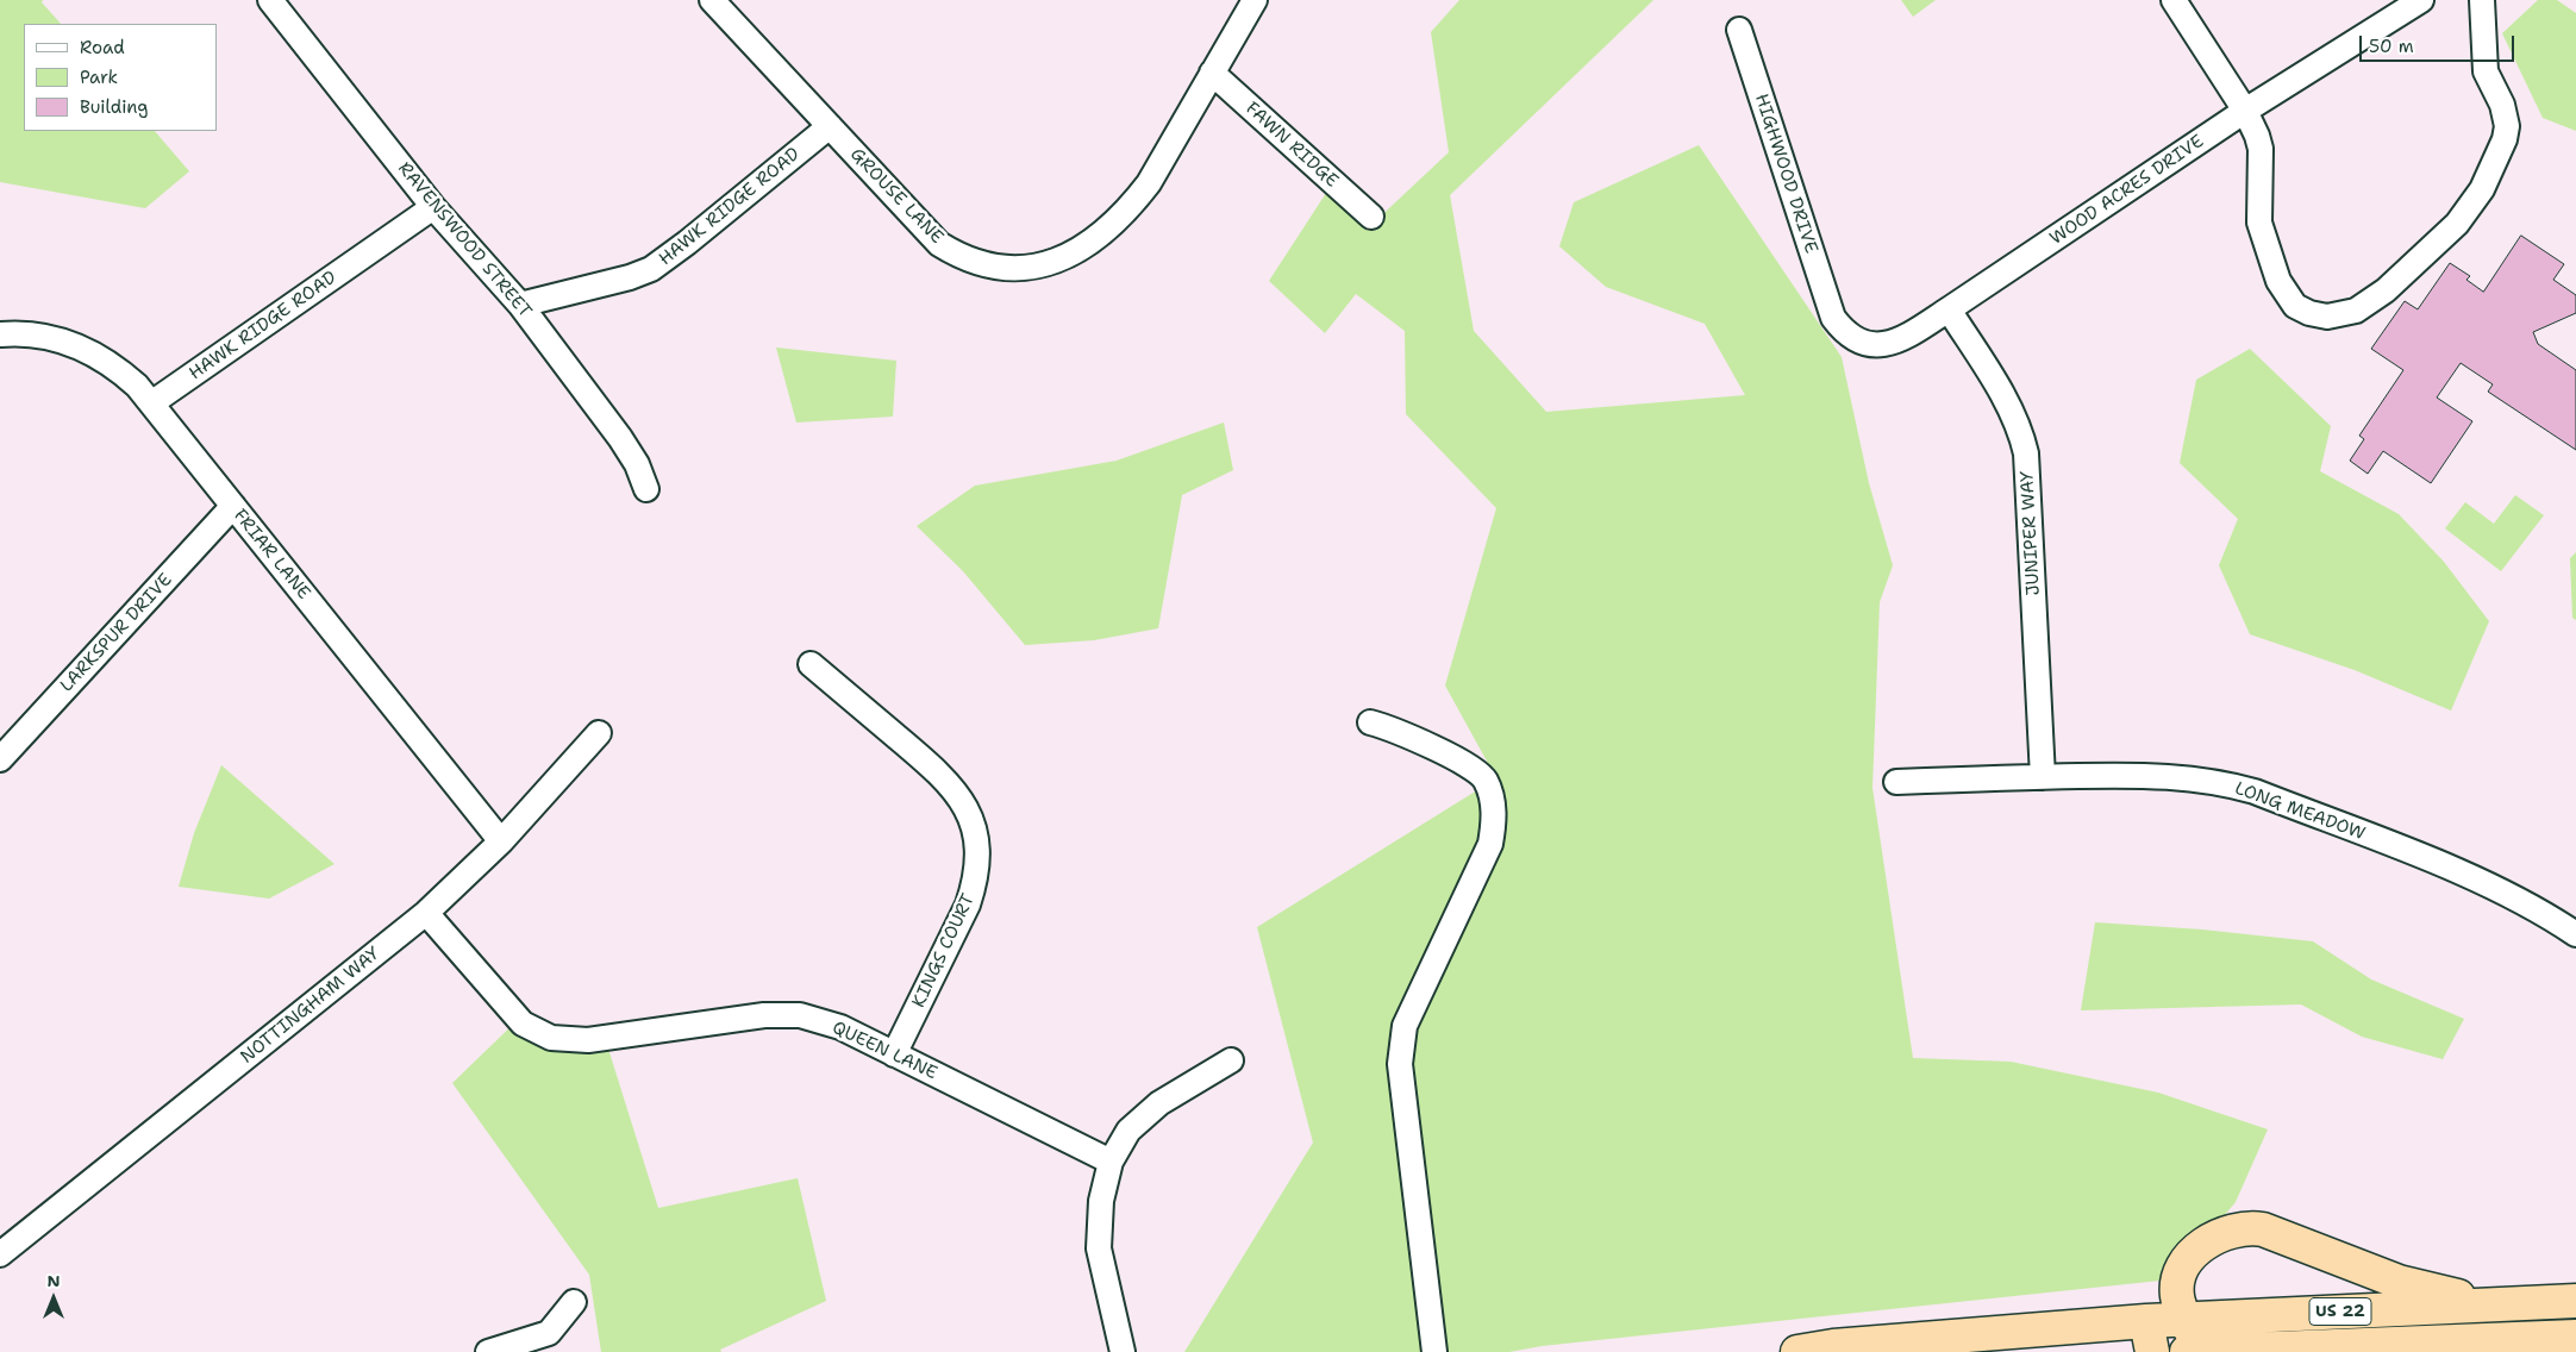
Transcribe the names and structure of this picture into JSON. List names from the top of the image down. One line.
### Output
{"streets":{"highway":["US 22"],"street":["FAWN RIDGE","HIGHWOOD DRIVE","WOOD ACRES DRIVE","GROUSE LANE","HAWK RIDGE ROAD","RAVENSWOOD STREET","JUNIPER WAY","FRIAR LANE","LARKSPUR DRIVE","LONG MEADOW","KINGS COURT","NOTTINGHAM WAY","QUEEN LANE"]},"crossings":[["FAWN RIDGE","GROUSE LANE"],["HIGHWOOD DRIVE","WOOD ACRES DRIVE"],["WOOD ACRES DRIVE","JUNIPER WAY"],["GROUSE LANE","HAWK RIDGE ROAD"],["HAWK RIDGE ROAD","RAVENSWOOD STREET"],["HAWK RIDGE ROAD","FRIAR LANE"],["JUNIPER WAY","LONG MEADOW"],["FRIAR LANE","LARKSPUR DRIVE"],["FRIAR LANE","NOTTINGHAM WAY"],["KINGS COURT","QUEEN LANE"],["NOTTINGHAM WAY","QUEEN LANE"]],"legend":["Road","Park","Building"],"scale_bar":"50 m","north":"top"}
